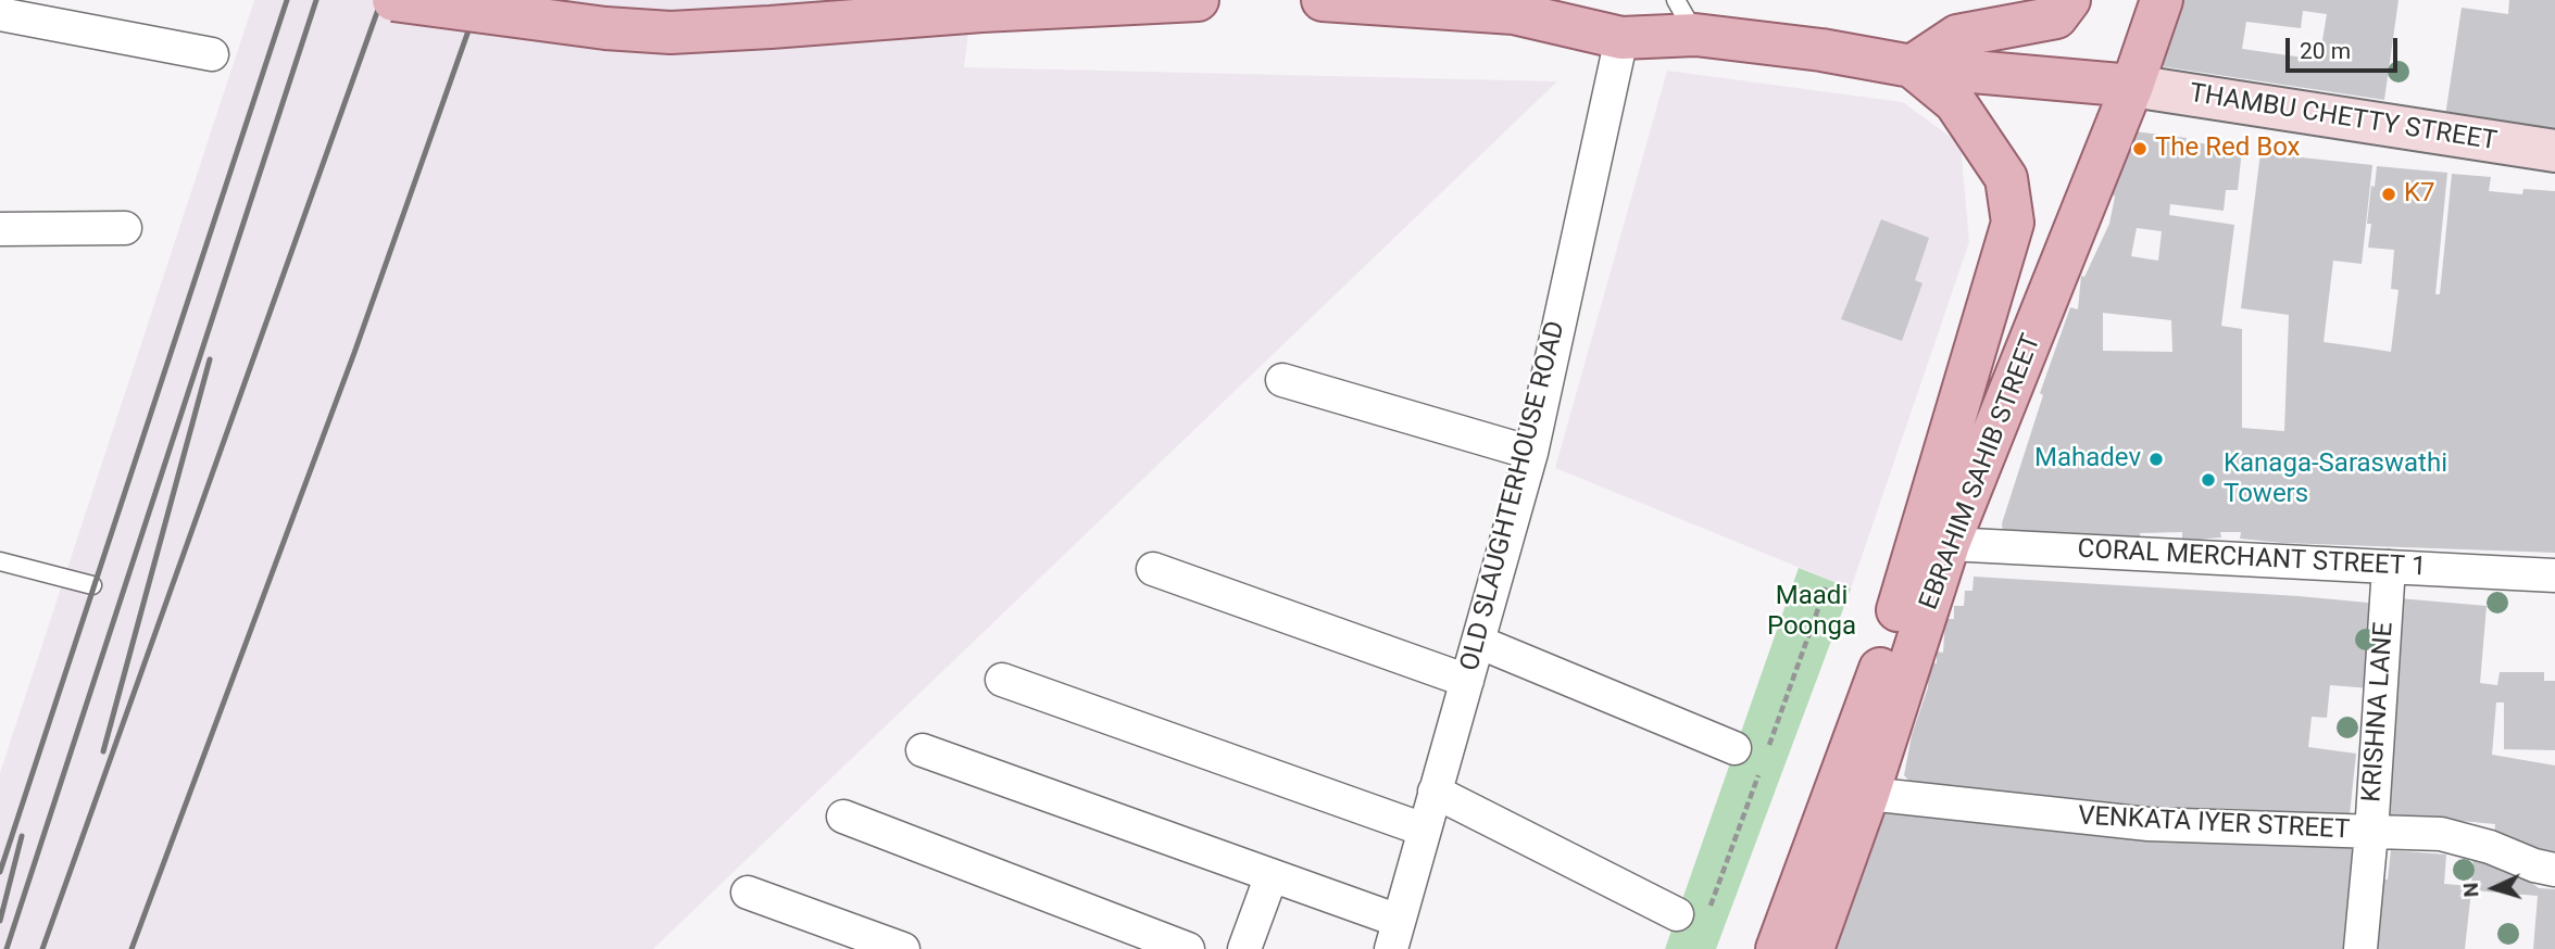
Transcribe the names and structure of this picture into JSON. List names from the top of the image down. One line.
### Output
{"streets":{"main road":["EBRAHIM SAHIB STREET"],"street":["THAMBU CHETTY STREET","OLD SLAUGHTERHOUSE ROAD","CORAL MERCHANT STREET 1","KRISHNA LANE","VENKATA IYER STREET"]},"crossings":[["THAMBU CHETTY STREET","EBRAHIM SAHIB STREET"],["EBRAHIM SAHIB STREET","CORAL MERCHANT STREET 1"],["EBRAHIM SAHIB STREET","VENKATA IYER STREET"],["CORAL MERCHANT STREET 1","KRISHNA LANE"],["KRISHNA LANE","VENKATA IYER STREET"]],"parks":["Maadi Poonga"],"places":["The Red Box","K7","Mahadev","Kanaga-Saraswathi Towers"],"scale_bar":"20 m","north":"left"}
